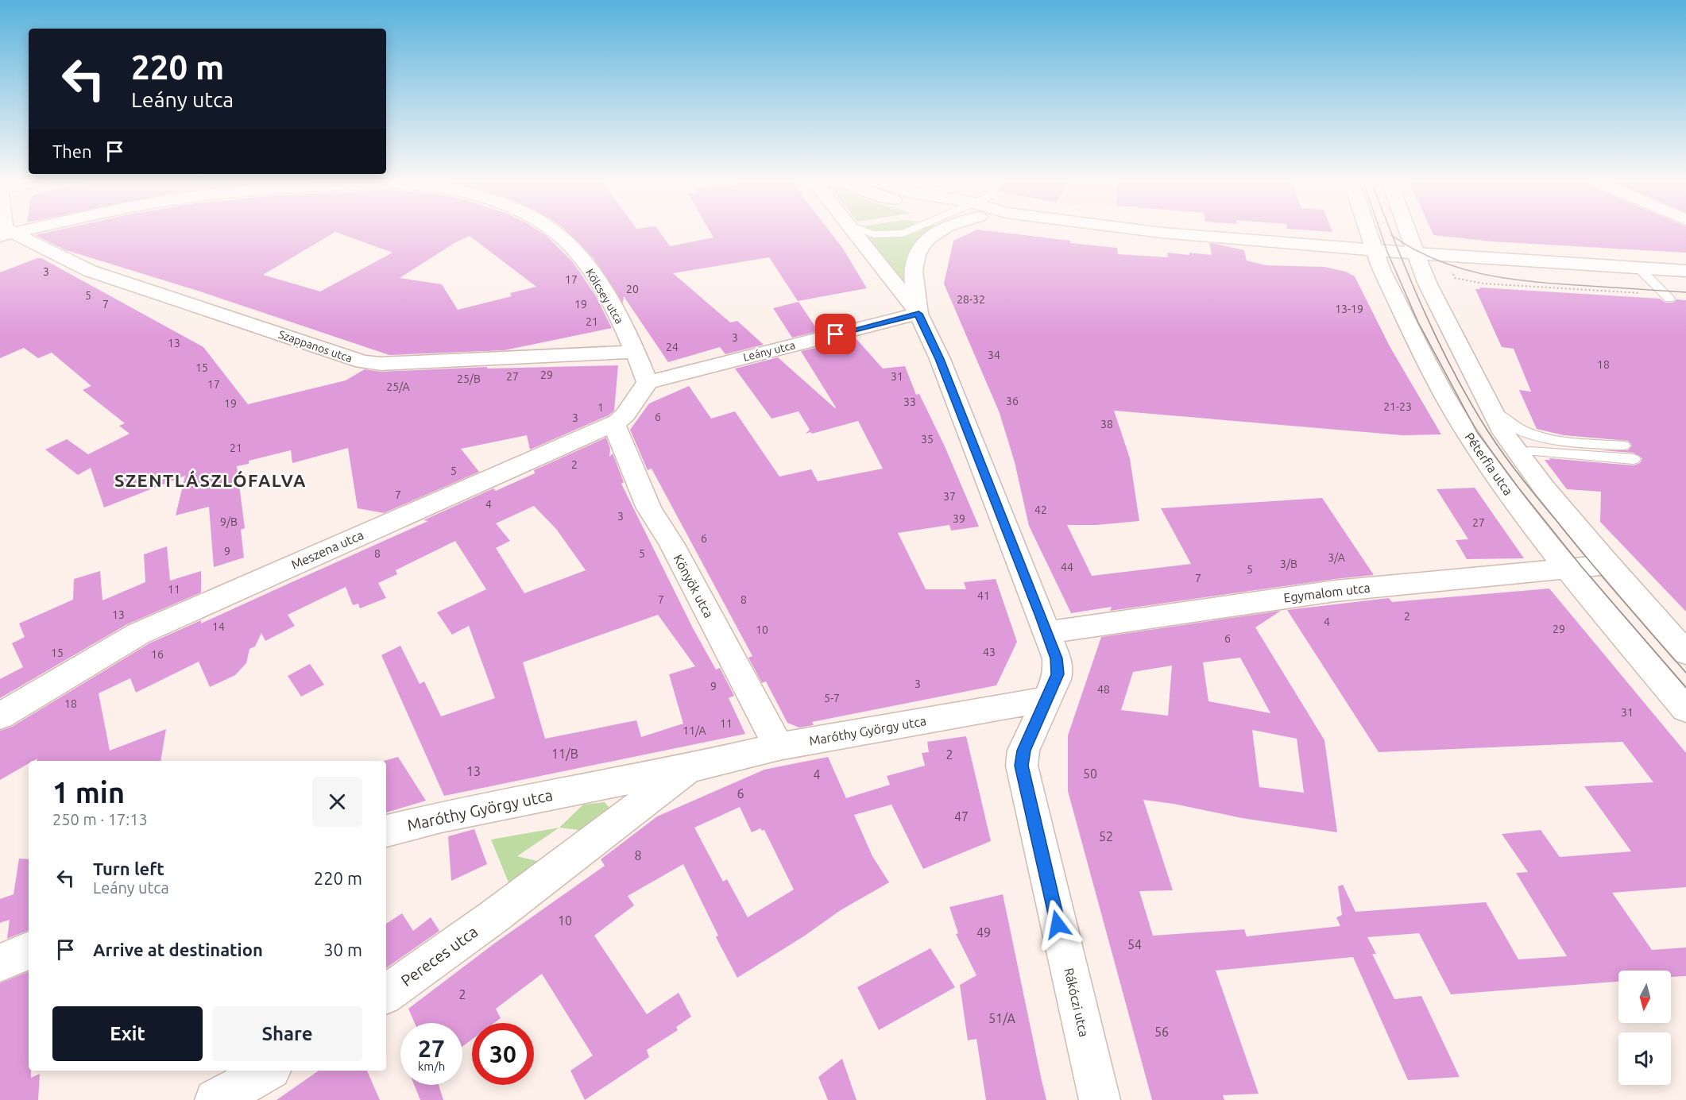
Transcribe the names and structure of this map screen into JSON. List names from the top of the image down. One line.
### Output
{"streets":{"street":["Kölcsey utca","Szappanos utca","Leány utca","Péterfia utca","Meszena utca","Könyök utca","Egymalom utca","Maróthy György utca","Pereces utca","Rákóczi utca"]},"crossings":[["Kölcsey utca","Szappanos utca"],["Kölcsey utca","Leány utca"],["Kölcsey utca","Meszena utca"],["Leány utca","Meszena utca"],["Leány utca","Rákóczi utca"],["Péterfia utca","Egymalom utca"],["Meszena utca","Könyök utca"],["Könyök utca","Maróthy György utca"],["Egymalom utca","Rákóczi utca"],["Maróthy György utca","Pereces utca"],["Maróthy György utca","Rákóczi utca"]],"districts":["SZENTLÁSZLÓFALVA"],"house_numbers":["3","17","20","5","28-32","7","19","13-19","21","3","13","24","34","18","15","29","27","31","25/B","17","25/A","36","33","19","21-23","1","6","3","38","35","21","2","5","7","37","4","42","3","39","9/B","27","6","9","8","5","3/A","3/B","44","5","7","11","41","7","8","13","2","4","14","29","10","6","43","15","16","3","9","48","5-7","18","31","11","11/A","11/B","2","13","50","4","6","47","52","8","10","49","54","2","51/A","56"],"north":"bottom","page":{"turn":["220 m","Leány utca"],"then":"Then","heading":["1 min","250 m · 17:13"],"list":[{"name":"Turn left","note":"Leány utca","value":"220 m"},{"name":"Arrive at destination","value":"30 m"}],"buttons":["Exit","Share"],"speed":"27 km/h","limit":"30"}}
